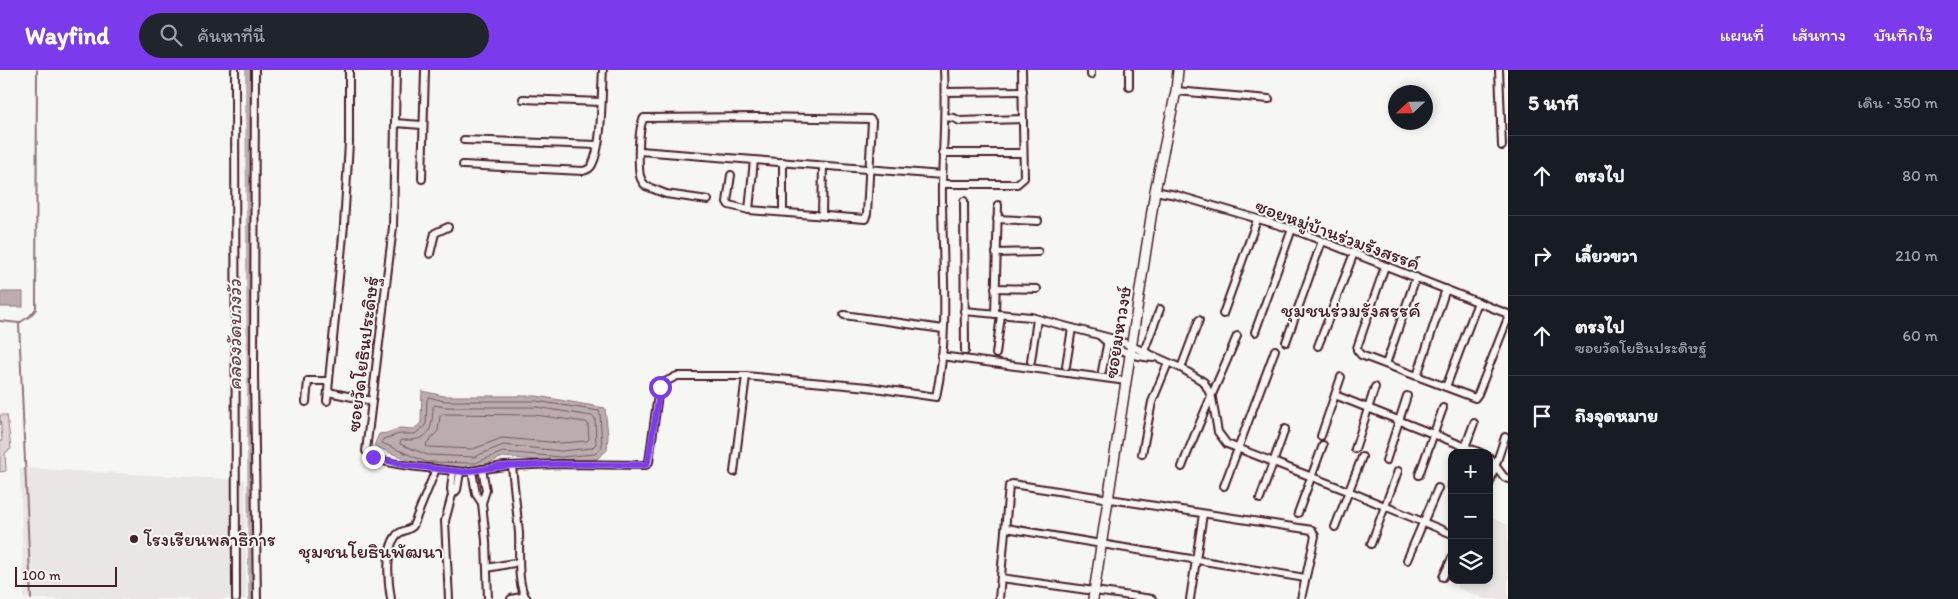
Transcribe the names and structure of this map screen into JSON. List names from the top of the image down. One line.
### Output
{"streets":{"street":["ซอยหมู่บ้านร่วมรังสรรค์","ซอยมหาวงษ์","ซอยวัดโยธินประดิษฐ์"]},"crossings":[["ซอยหมู่บ้านร่วมรังสรรค์","ซอยมหาวงษ์"]],"districts":["ชุมชนร่วมรังสรรค์","ชุมชนโยธินพัฒนา"],"water":["คลองวัดบางวัว"],"places":["โรงเรียนพลาธิการ"],"scale_bar":"100 m","north":"left","page":{"header":"Wayfind","search":"ค้นหาที่นี่","nav":["แผนที่","เส้นทาง","บันทึกไว้"],"heading":["5 นาที","เดิน · 350 m"],"list":[["ตรงไป","80 m"],["เลี้ยวขวา","210 m"],["ตรงไป","ซอยวัดโยธินประดิษฐ์","60 m"],"ถึงจุดหมาย"],"map_buttons":["+","−"],"scale":"100 m"}}
